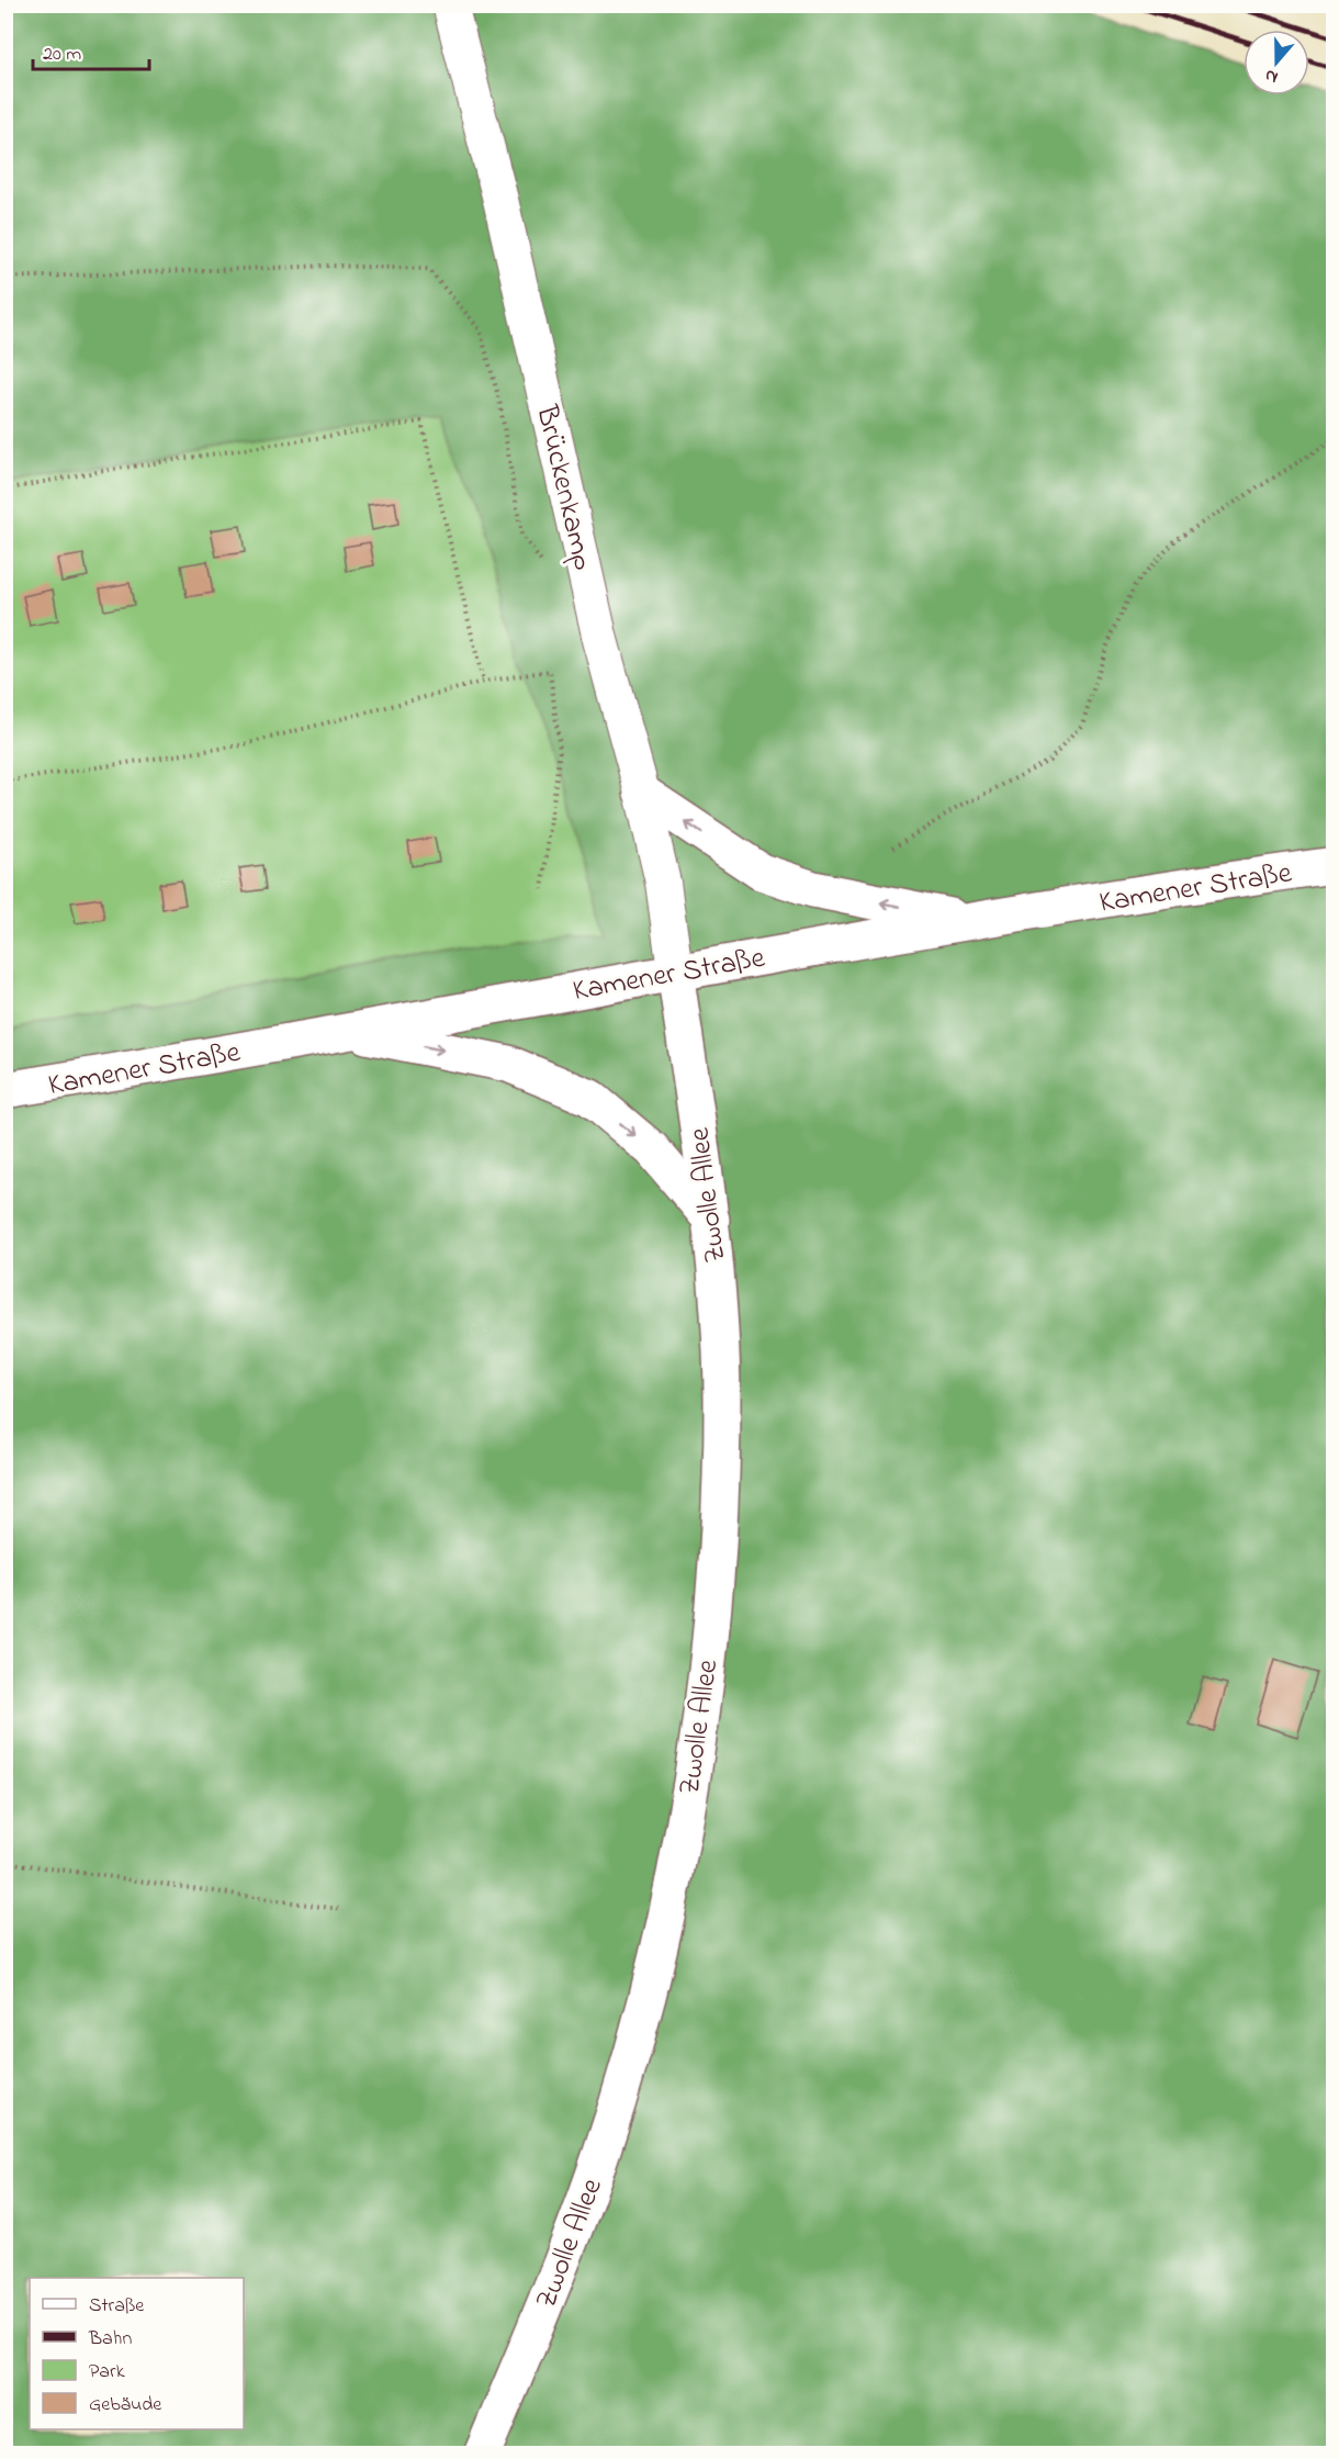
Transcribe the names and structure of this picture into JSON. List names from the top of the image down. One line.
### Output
{"streets":{"main road":["Kamener Straße","Zwolle Allee"],"street":["Brückenkamp"]},"crossings":[["Brückenkamp","Kamener Straße"],["Brückenkamp","Zwolle Allee"],["Kamener Straße","Zwolle Allee"]],"legend":["Straße","Bahn","Park","Gebäude"],"scale_bar":"20 m","north":"bottom"}
